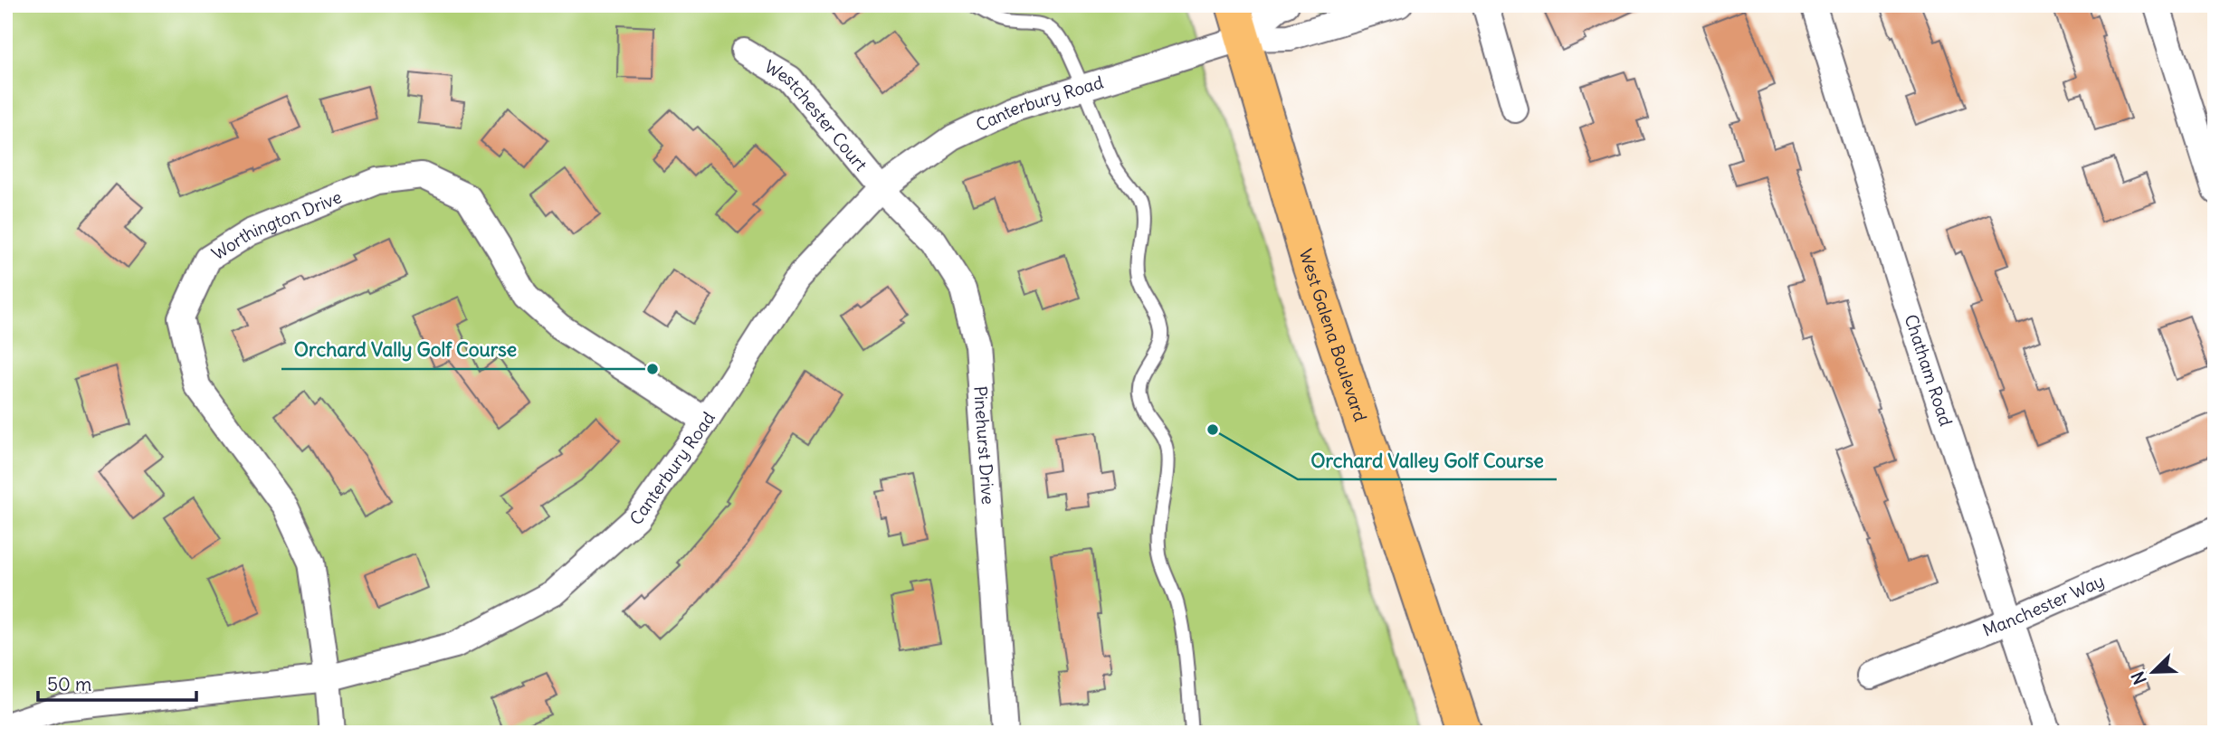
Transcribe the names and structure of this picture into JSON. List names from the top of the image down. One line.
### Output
{"streets":{"main road":["West Galena Boulevard"],"street":["Canterbury Road","Westchester Court","Worthington Drive","Chatham Road","Pinehurst Drive","Manchester Way"]},"crossings":[["Canterbury Road","Westchester Court"],["Canterbury Road","Worthington Drive"],["Canterbury Road","West Galena Boulevard"],["Canterbury Road","Pinehurst Drive"],["Westchester Court","Pinehurst Drive"],["Chatham Road","Manchester Way"]],"places":["Orchard Vally Golf Course","Orchard Valley Golf Course"],"scale_bar":"50 m","north":"bottom left"}
